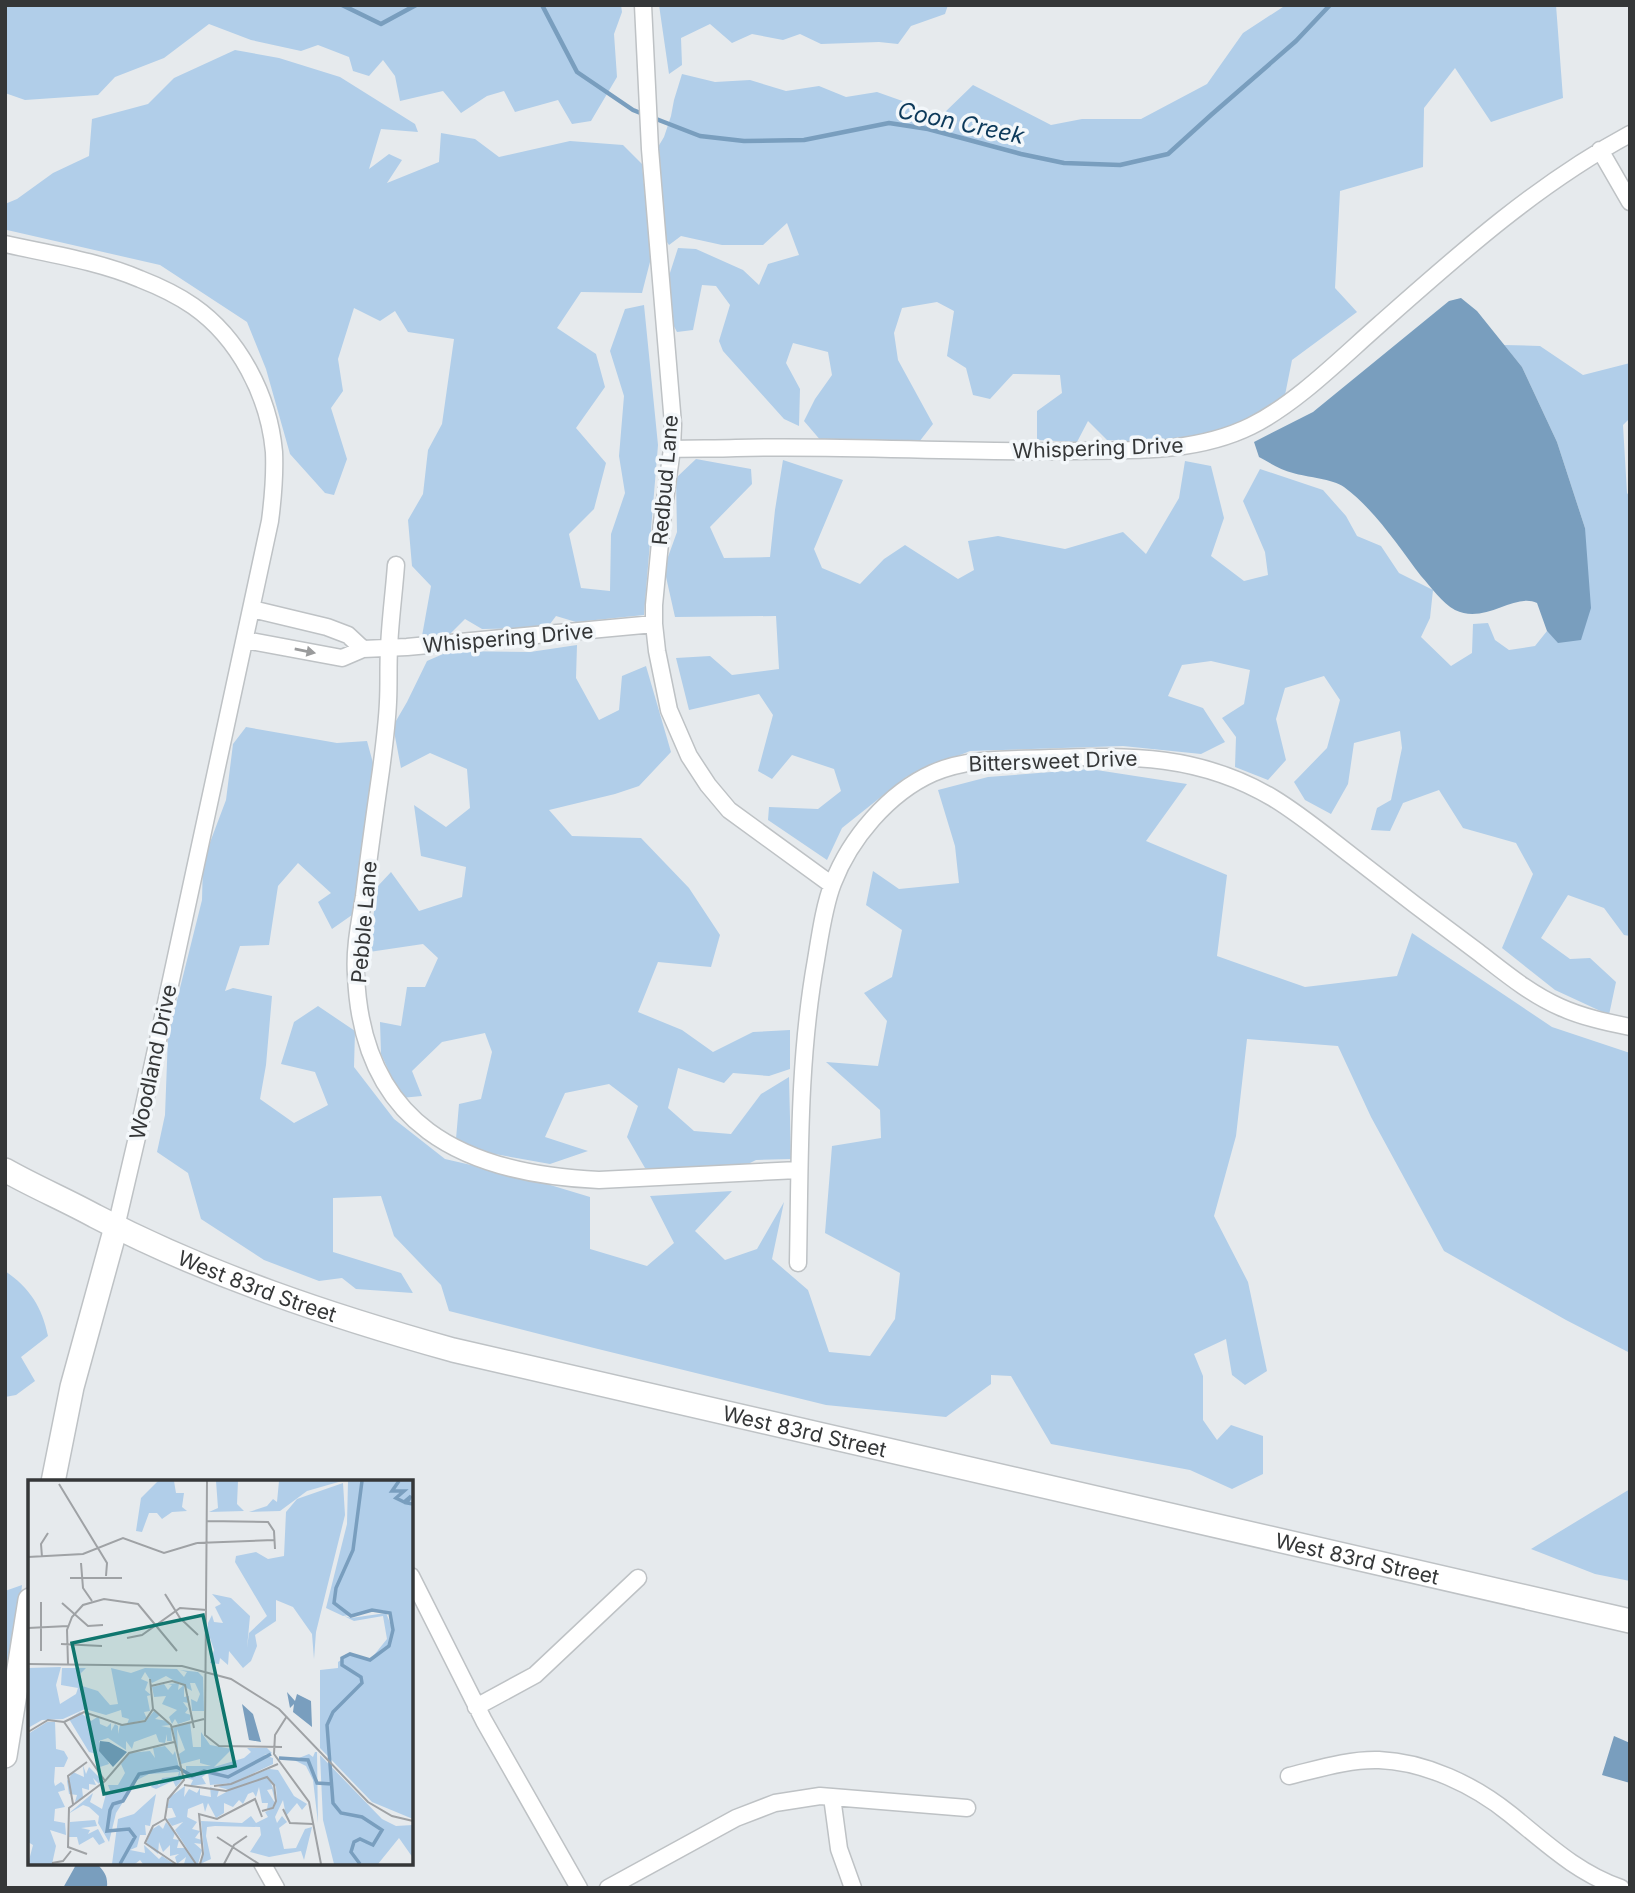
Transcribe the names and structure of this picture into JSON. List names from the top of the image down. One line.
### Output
{"streets":{"main road":["Woodland Drive","West 83rd Street"],"street":["Whispering Drive","Redbud Lane","Bittersweet Drive","Pebble Lane"]},"crossings":[["Whispering Drive","Redbud Lane"],["Whispering Drive","Pebble Lane"],["Whispering Drive","Woodland Drive"],["Redbud Lane","Bittersweet Drive"],["Bittersweet Drive","Pebble Lane"],["Woodland Drive","West 83rd Street"]],"water":["Coon Creek"]}
